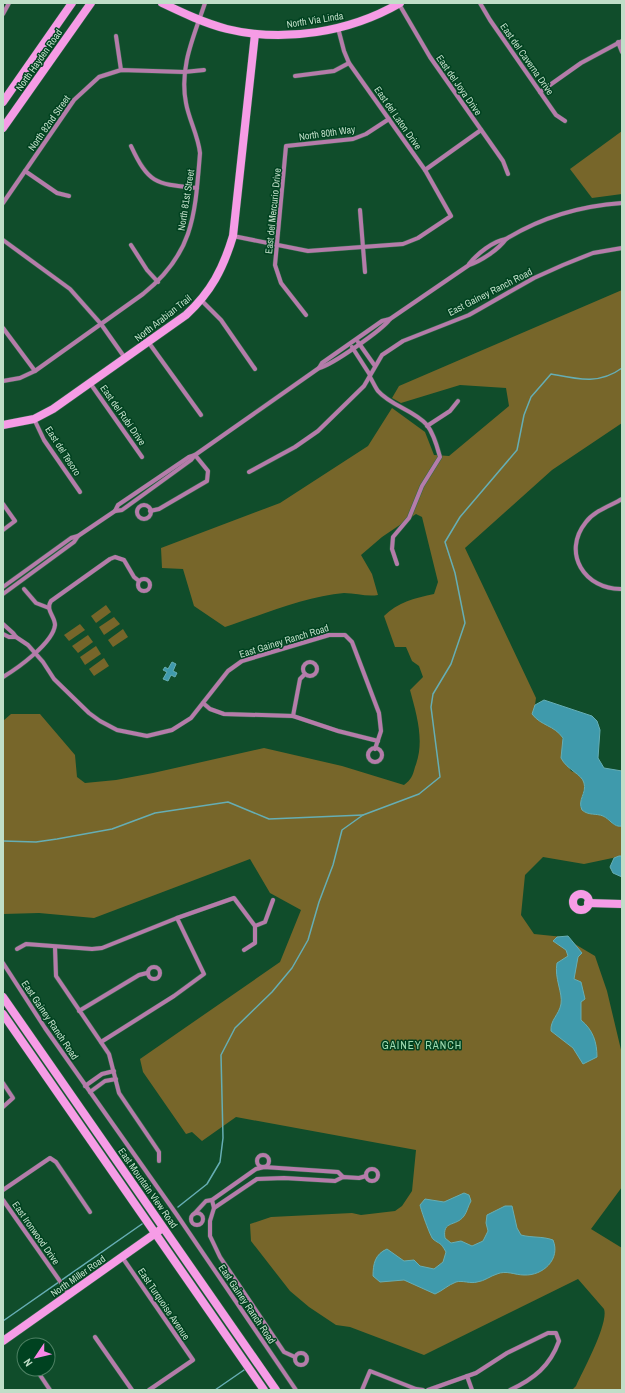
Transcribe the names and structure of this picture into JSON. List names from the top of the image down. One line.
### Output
{"streets":{"main road":["North Via Linda","North Hayden Road","North Arabian Trail","East Mountain View Road","North Miller Road"],"street":["East del Caverna Drive","East del Joya Drive","East del Laton Drive","North 82nd Street","North 80th Way","North 81st Street","East del Mercurio Drive","East Gainey Ranch Road","East del Rubi Drive","East del Tesoro","East Ironwood Drive","East Turquoise Avenue"]},"crossings":[["North Via Linda","East del Joya Drive"],["North Via Linda","East del Laton Drive"],["North Via Linda","North 81st Street"],["North Via Linda","North Arabian Trail"],["East del Laton Drive","North 80th Way"],["North 82nd Street","North 81st Street"],["North 80th Way","East del Mercurio Drive"],["North Arabian Trail","East del Rubi Drive"],["North Arabian Trail","East del Tesoro"],["East Mountain View Road","North Miller Road"],["East Ironwood Drive","North Miller Road"],["North Miller Road","East Turquoise Avenue"]],"districts":["GAINEY RANCH"],"north":"bottom left"}
